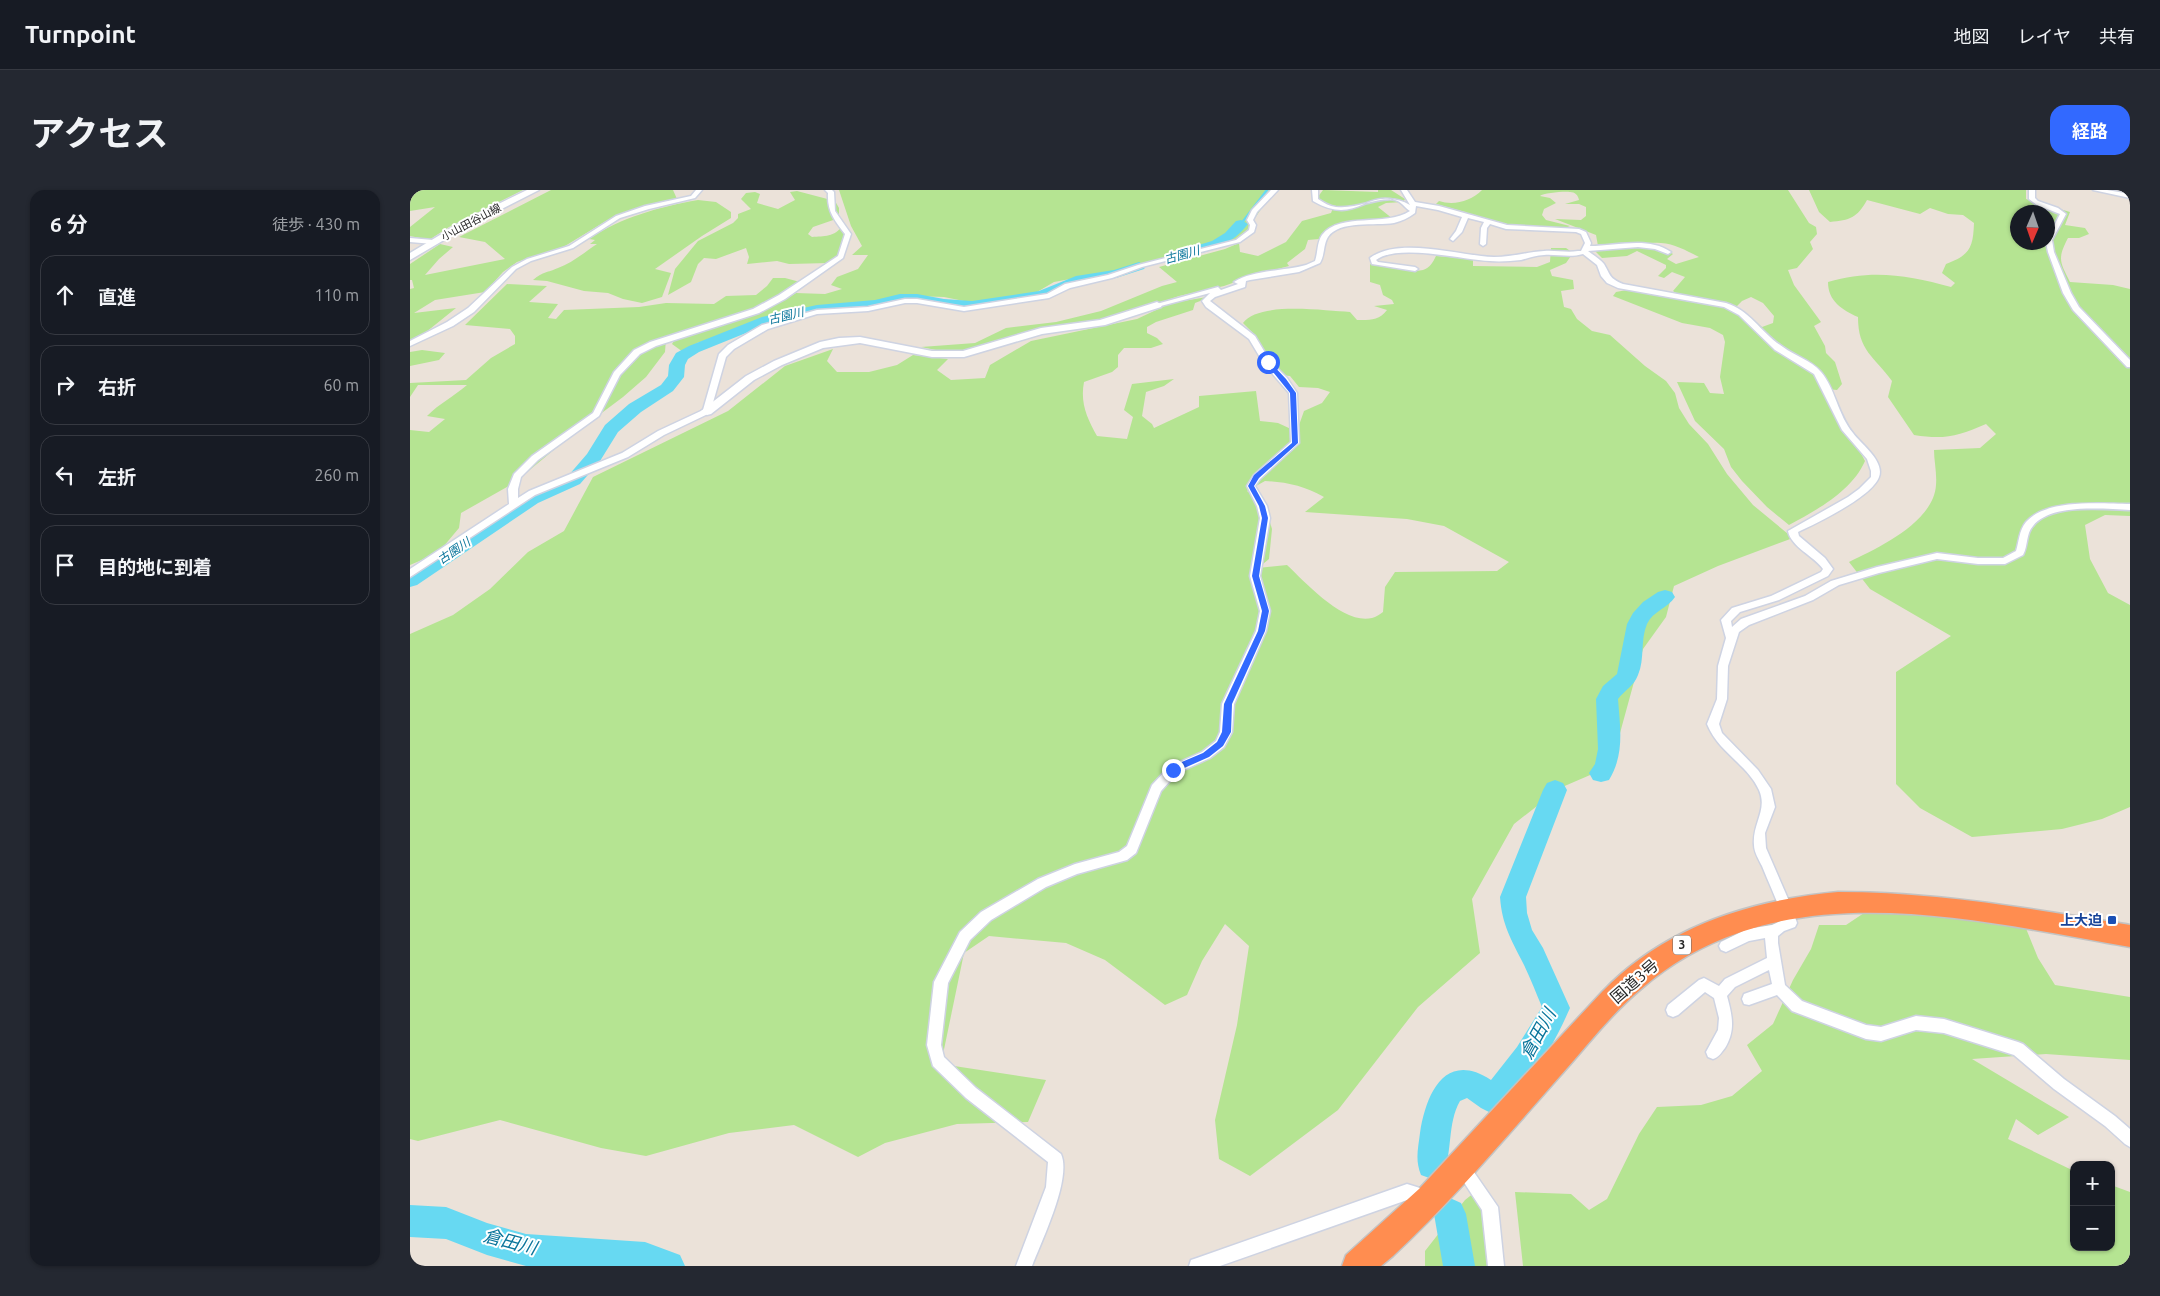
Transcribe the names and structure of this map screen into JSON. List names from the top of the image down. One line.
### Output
{"streets":{"highway":["3","国道3号"],"street":["小山田谷山線"]},"water":["古園川","倉田川"],"places":{"transit":["上大迫"]},"north":"bottom","page":{"header":"Turnpoint","nav":["地図","レイヤ","共有"],"title":"アクセス","buttons":"経路","heading":["6 分","徒歩 · 430 m"],"list":[["直進","110 m"],["右折","60 m"],["左折","260 m"],"目的地に到着"],"map_buttons":["+","−"]}}
